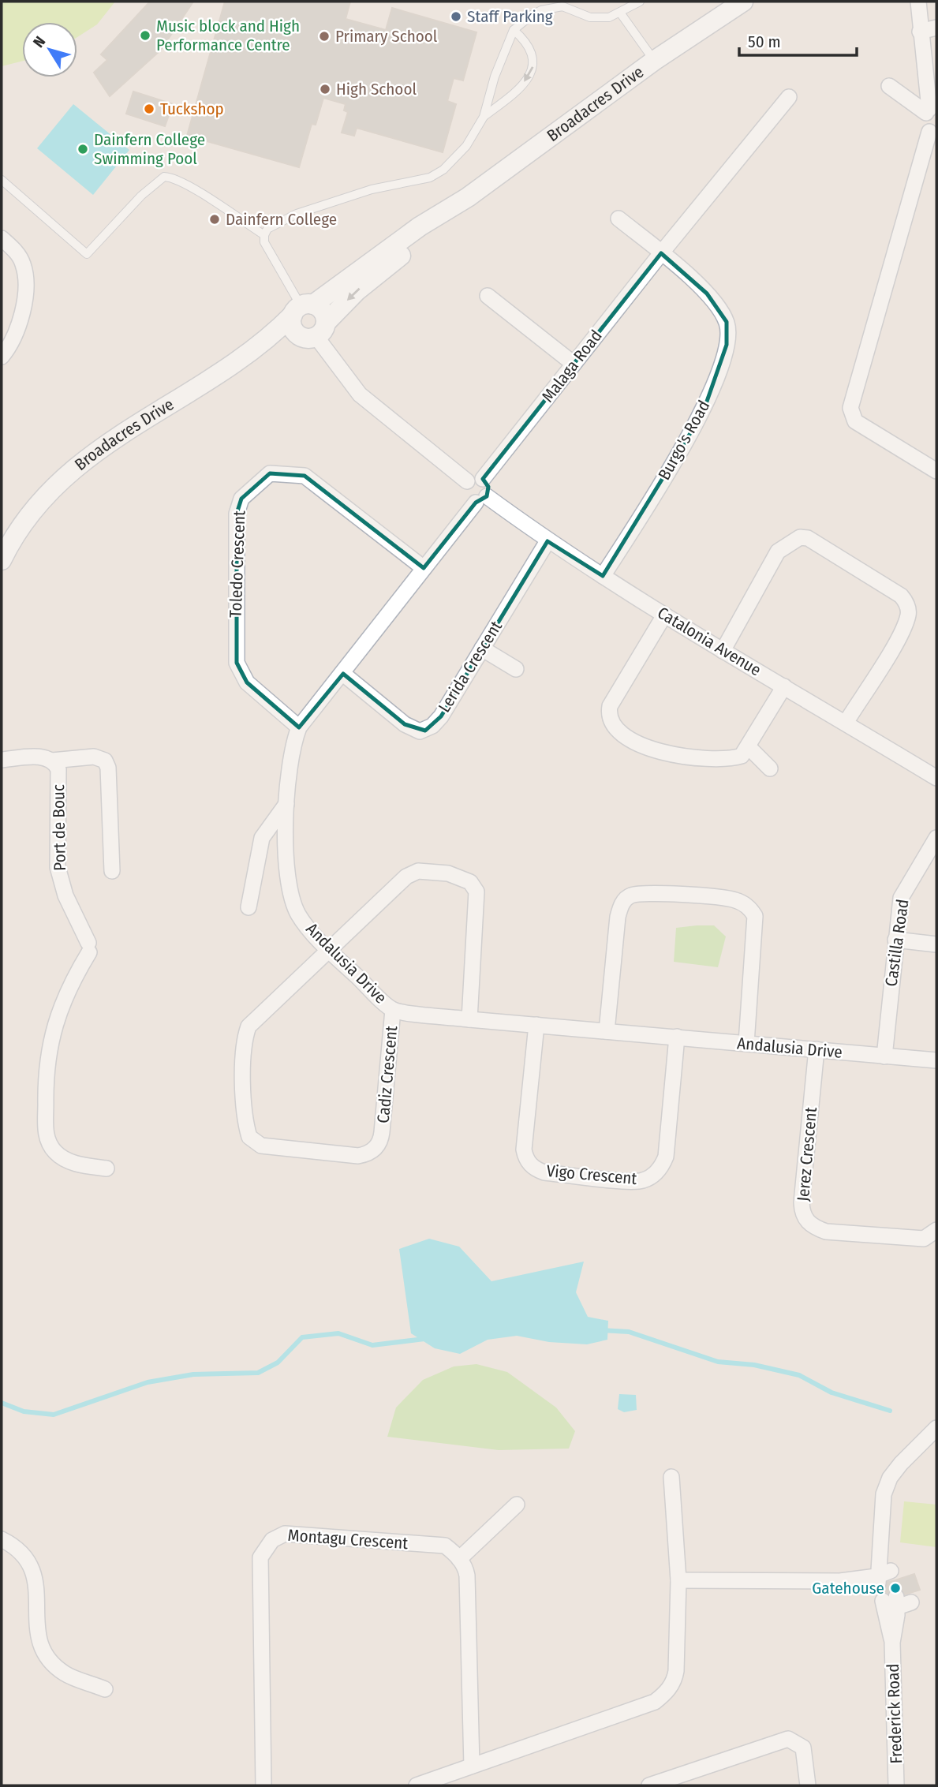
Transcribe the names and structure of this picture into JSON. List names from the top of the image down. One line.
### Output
{"streets":{"street":["Broadacres Drive","Malaga Road","Burgo's Road","Toledo Crescent","Catalonia Avenue","Lerida Crescent","Port de Bouc","Castilla Road","Andalusia Drive","Cadiz Crescent","Jerez Crescent","Vigo Crescent","Montagu Crescent","Frederick Road"]},"crossings":[["Malaga Road","Burgo's Road"],["Burgo's Road","Catalonia Avenue"],["Toledo Crescent","Andalusia Drive"],["Catalonia Avenue","Lerida Crescent"],["Catalonia Avenue","Andalusia Drive"],["Lerida Crescent","Andalusia Drive"],["Castilla Road","Andalusia Drive"],["Andalusia Drive","Cadiz Crescent"],["Andalusia Drive","Jerez Crescent"],["Andalusia Drive","Vigo Crescent"]],"places":["Staff Parking","Music block and High Performance Centre","Primary School","High School","Tuckshop","Dainfern College Swimming Pool","Dainfern College","Gatehouse"],"scale_bar":"50 m","north":"top left"}
